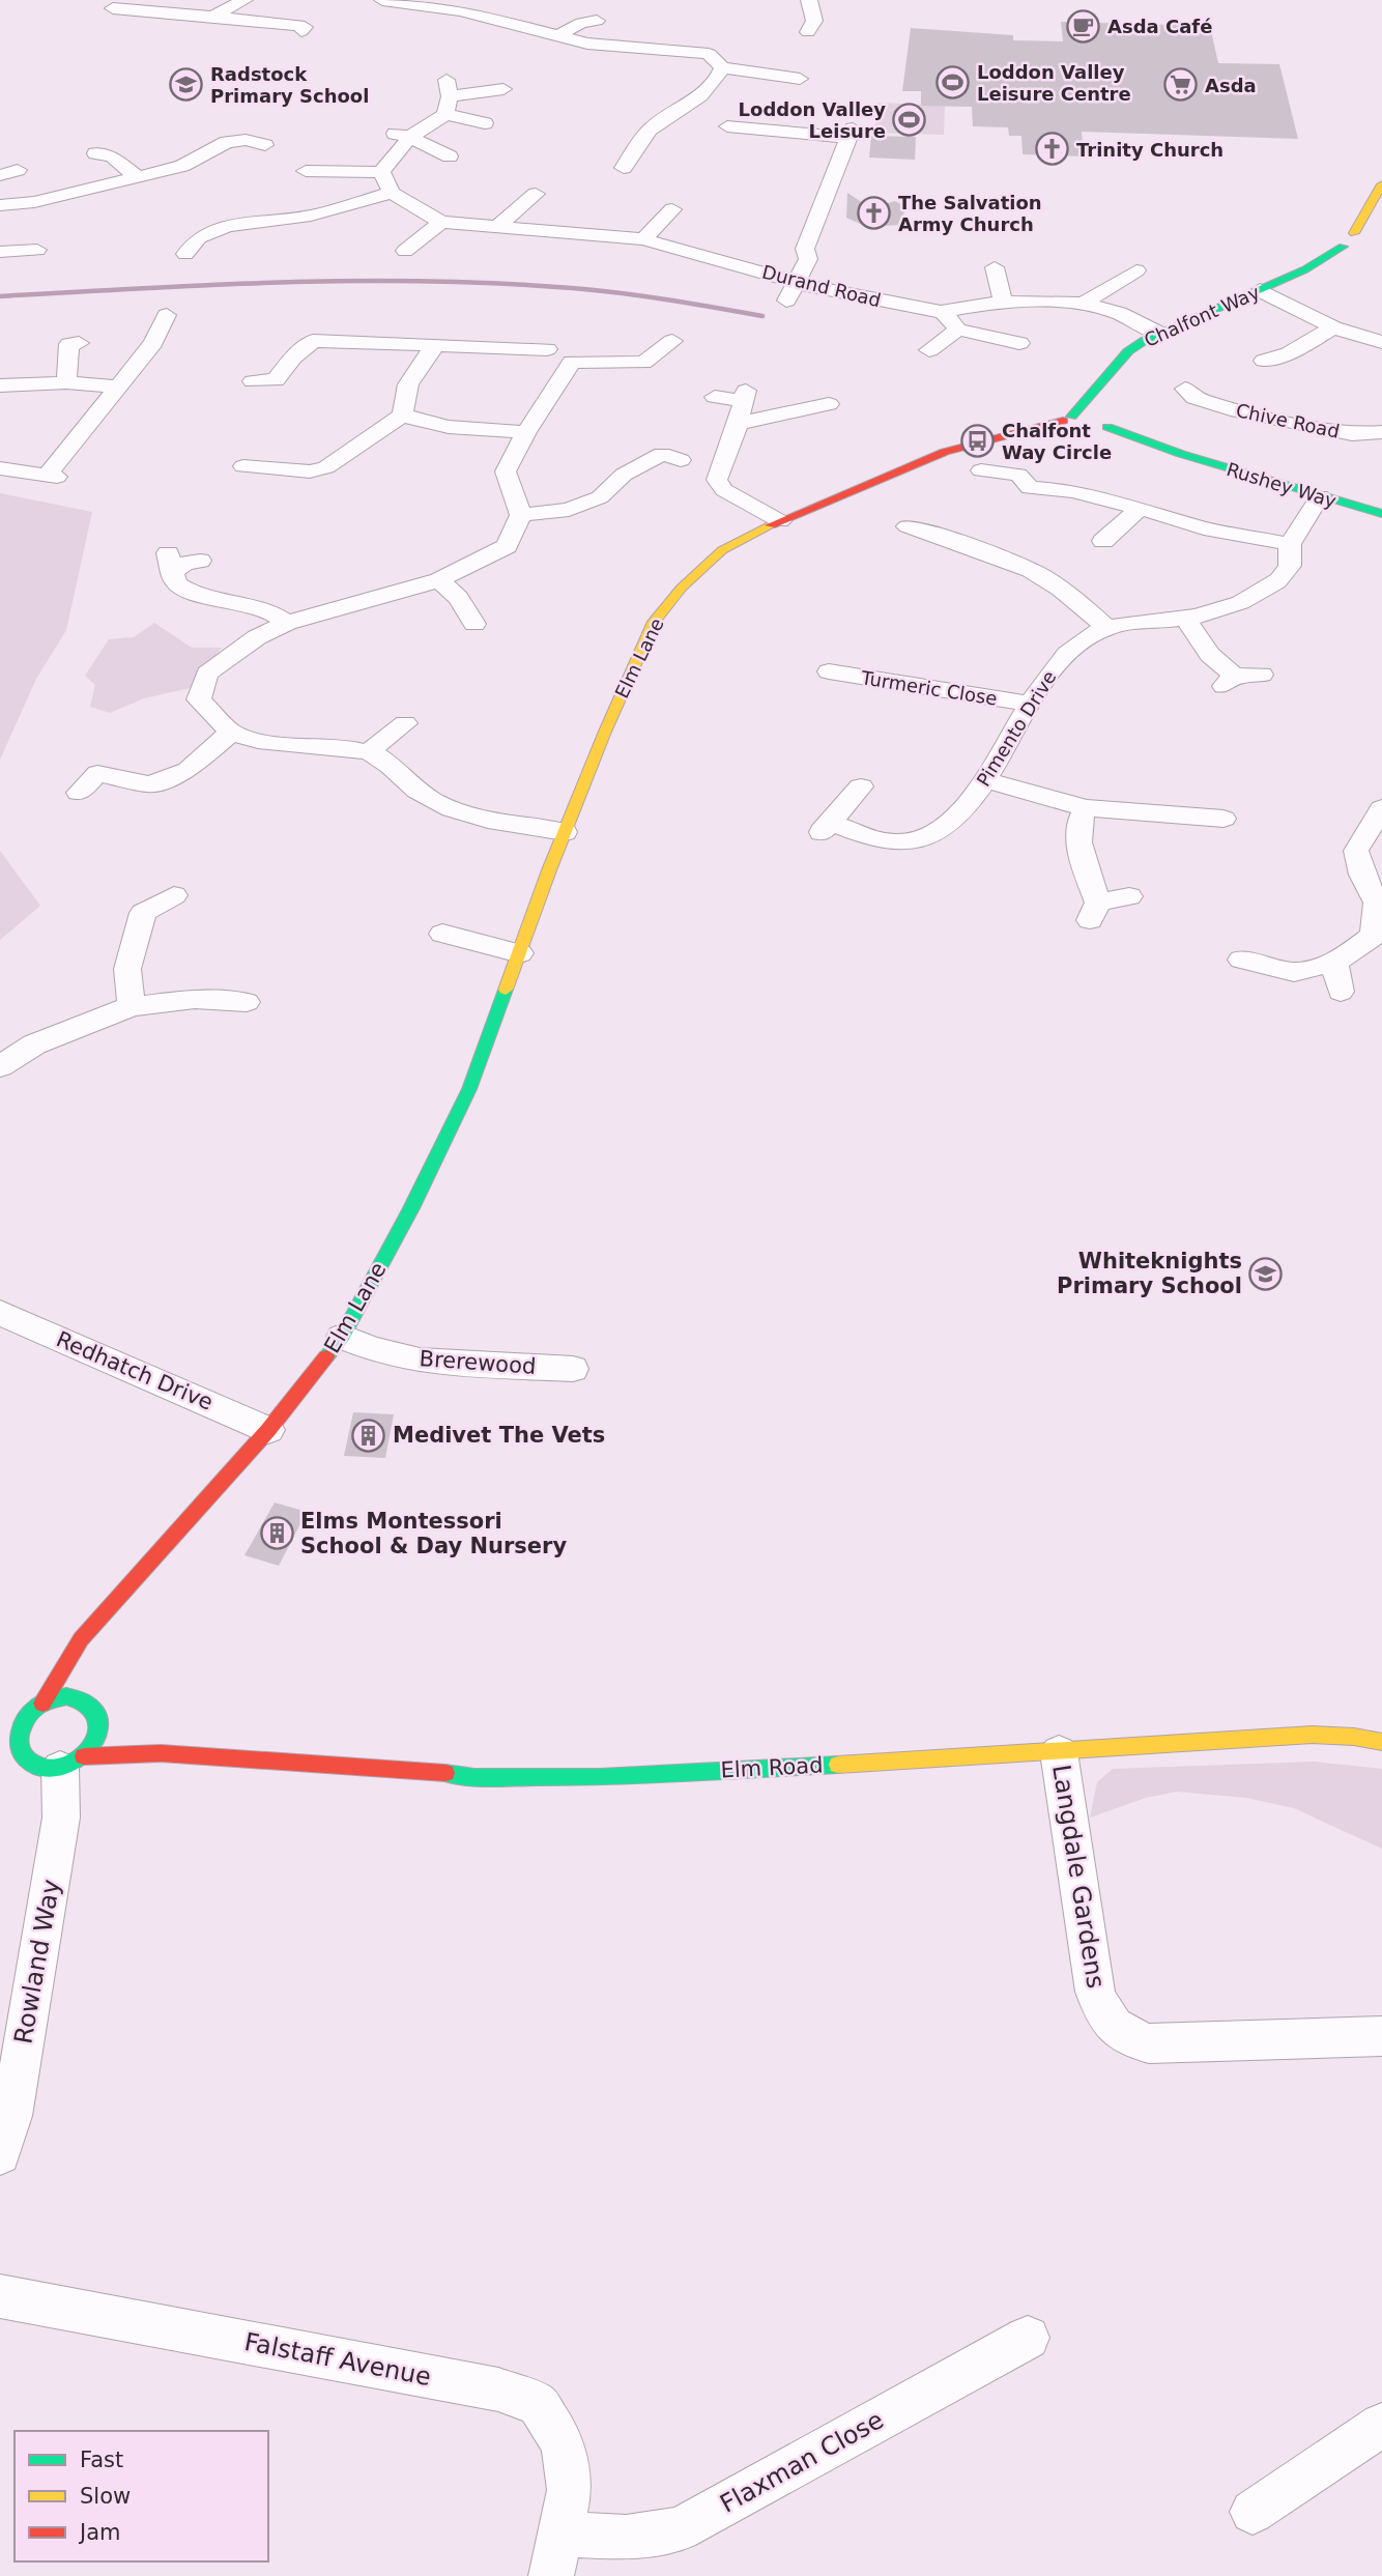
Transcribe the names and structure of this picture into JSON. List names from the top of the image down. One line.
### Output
{"streets":{"street":["Durand Road","Chalfont Way","Chive Road","Rushey Way","Elm Lane","Turmeric Close","Pimento Drive","Brerewood","Redhatch Drive","Elm Road","Langdale Gardens","Rowland Way","Falstaff Avenue","Flaxman Close"]},"crossings":[["Durand Road","Chalfont Way"],["Chalfont Way","Rushey Way"],["Rushey Way","Pimento Drive"],["Elm Lane","Brerewood"],["Elm Lane","Redhatch Drive"],["Elm Lane","Elm Road"],["Elm Lane","Rowland Way"],["Turmeric Close","Pimento Drive"],["Elm Road","Langdale Gardens"],["Elm Road","Rowland Way"],["Falstaff Avenue","Flaxman Close"]],"places":{"cafe":["Asda Café"],"sports":["Loddon Valley Leisure Centre","Loddon Valley Leisure"],"school or university":["Radstock Primary School","Whiteknights Primary School"],"supermarket":["Asda"],"church":["Trinity Church","The Salvation Army Church"],"bus stop":["Chalfont Way Circle"],"building":["Medivet The Vets","Elms Montessori School & Day Nursery"]},"legend":["Fast","Slow","Jam"]}
